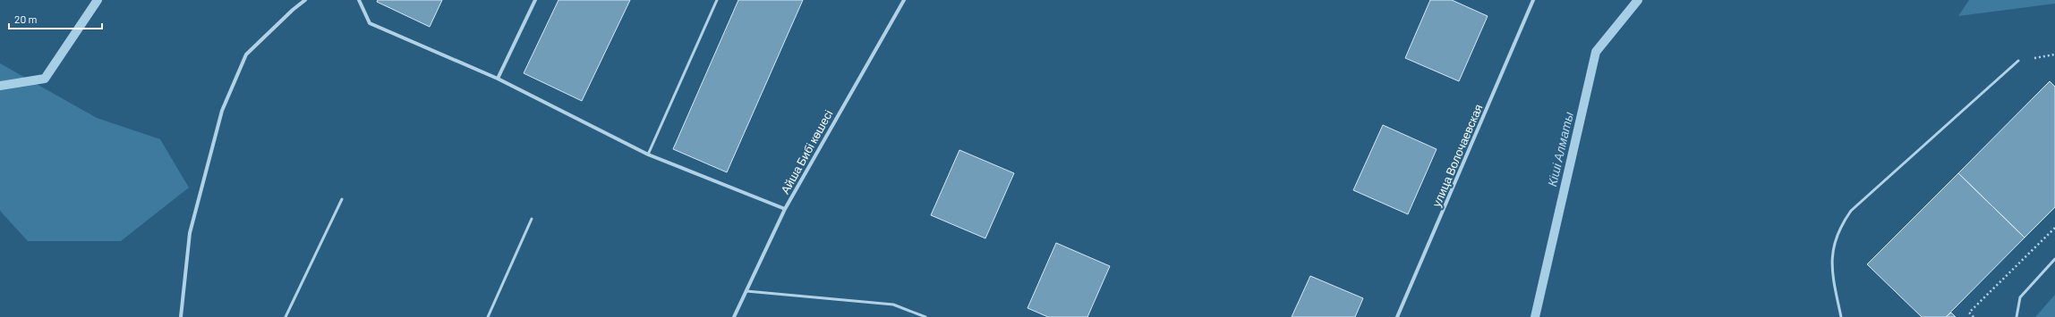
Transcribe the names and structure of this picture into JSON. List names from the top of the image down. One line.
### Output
{"streets":{"street":["Айша Бибі көшесі","улица Волочаевская"]},"water":["Кіші Алматы"],"scale_bar":"20 m"}
